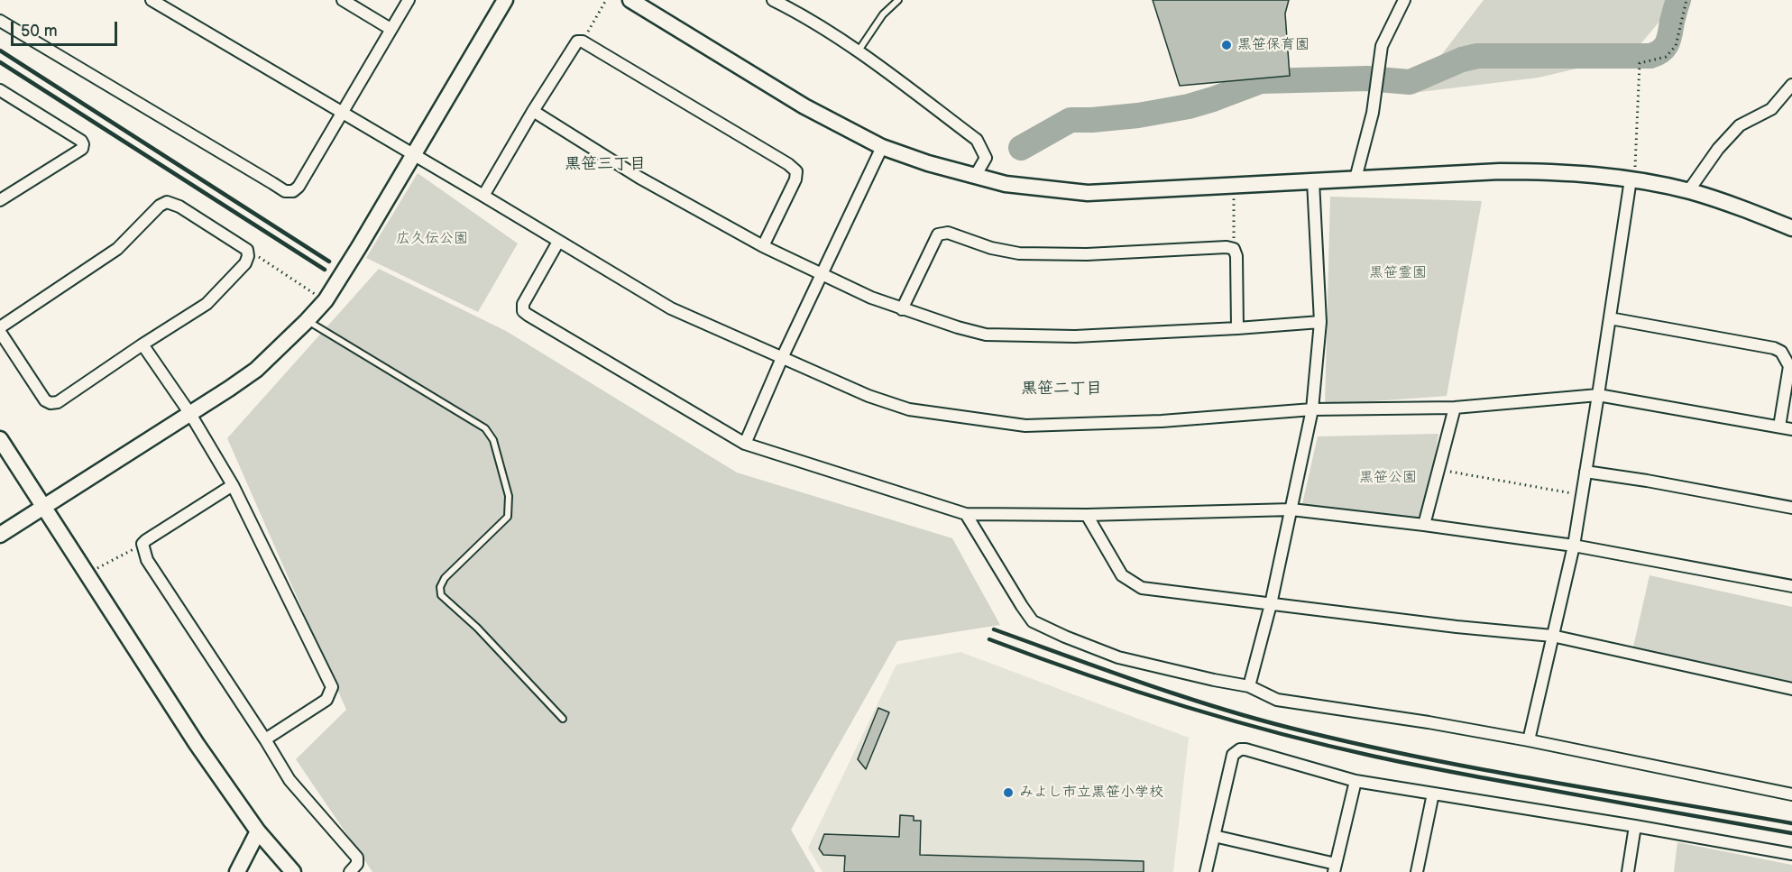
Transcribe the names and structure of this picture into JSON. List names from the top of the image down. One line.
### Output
{"districts":["黒笹三丁目","黒笹二丁目"],"parks":["広久伝公園","黒笹霊園","黒笹公園"],"places":["黒笹保育園","みよし市立黒笹小学校"],"scale_bar":"50 m"}
